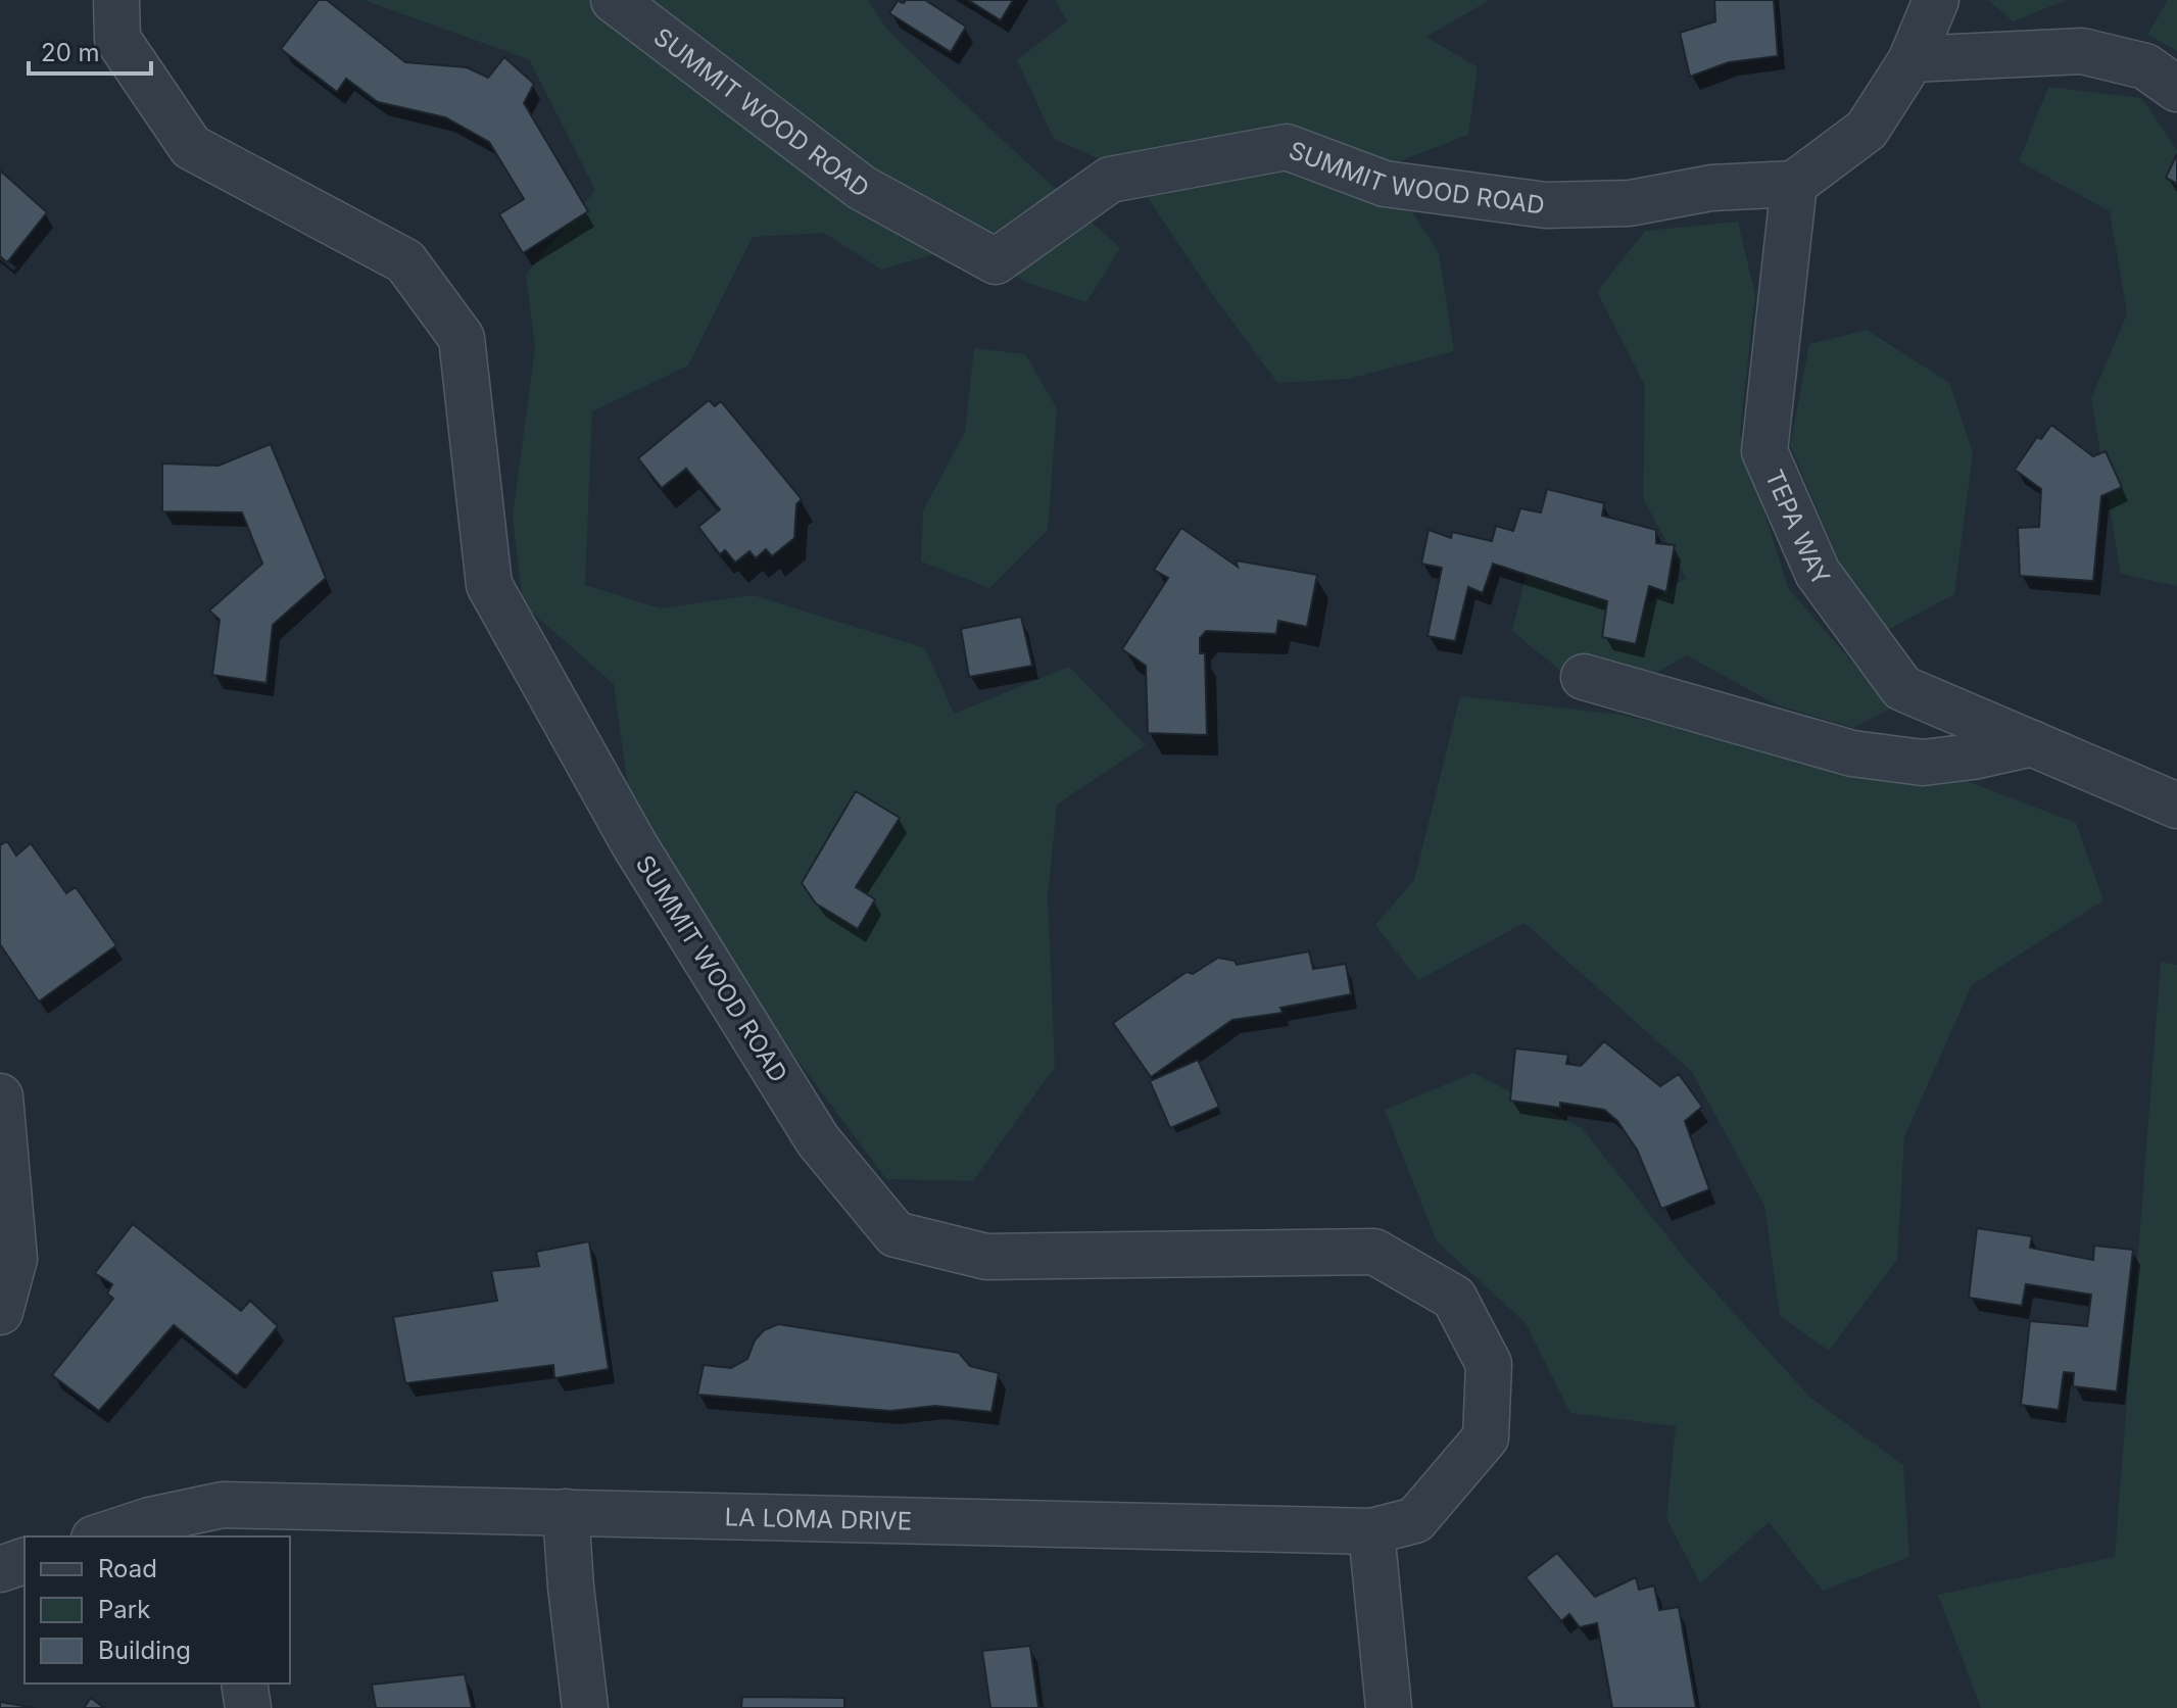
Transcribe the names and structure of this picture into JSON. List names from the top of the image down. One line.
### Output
{"streets":{"street":["SUMMIT WOOD ROAD","TEPA WAY","LA LOMA DRIVE"]},"crossings":[["SUMMIT WOOD ROAD","TEPA WAY"],["SUMMIT WOOD ROAD","LA LOMA DRIVE"]],"legend":["Road","Park","Building"],"scale_bar":"20 m"}
